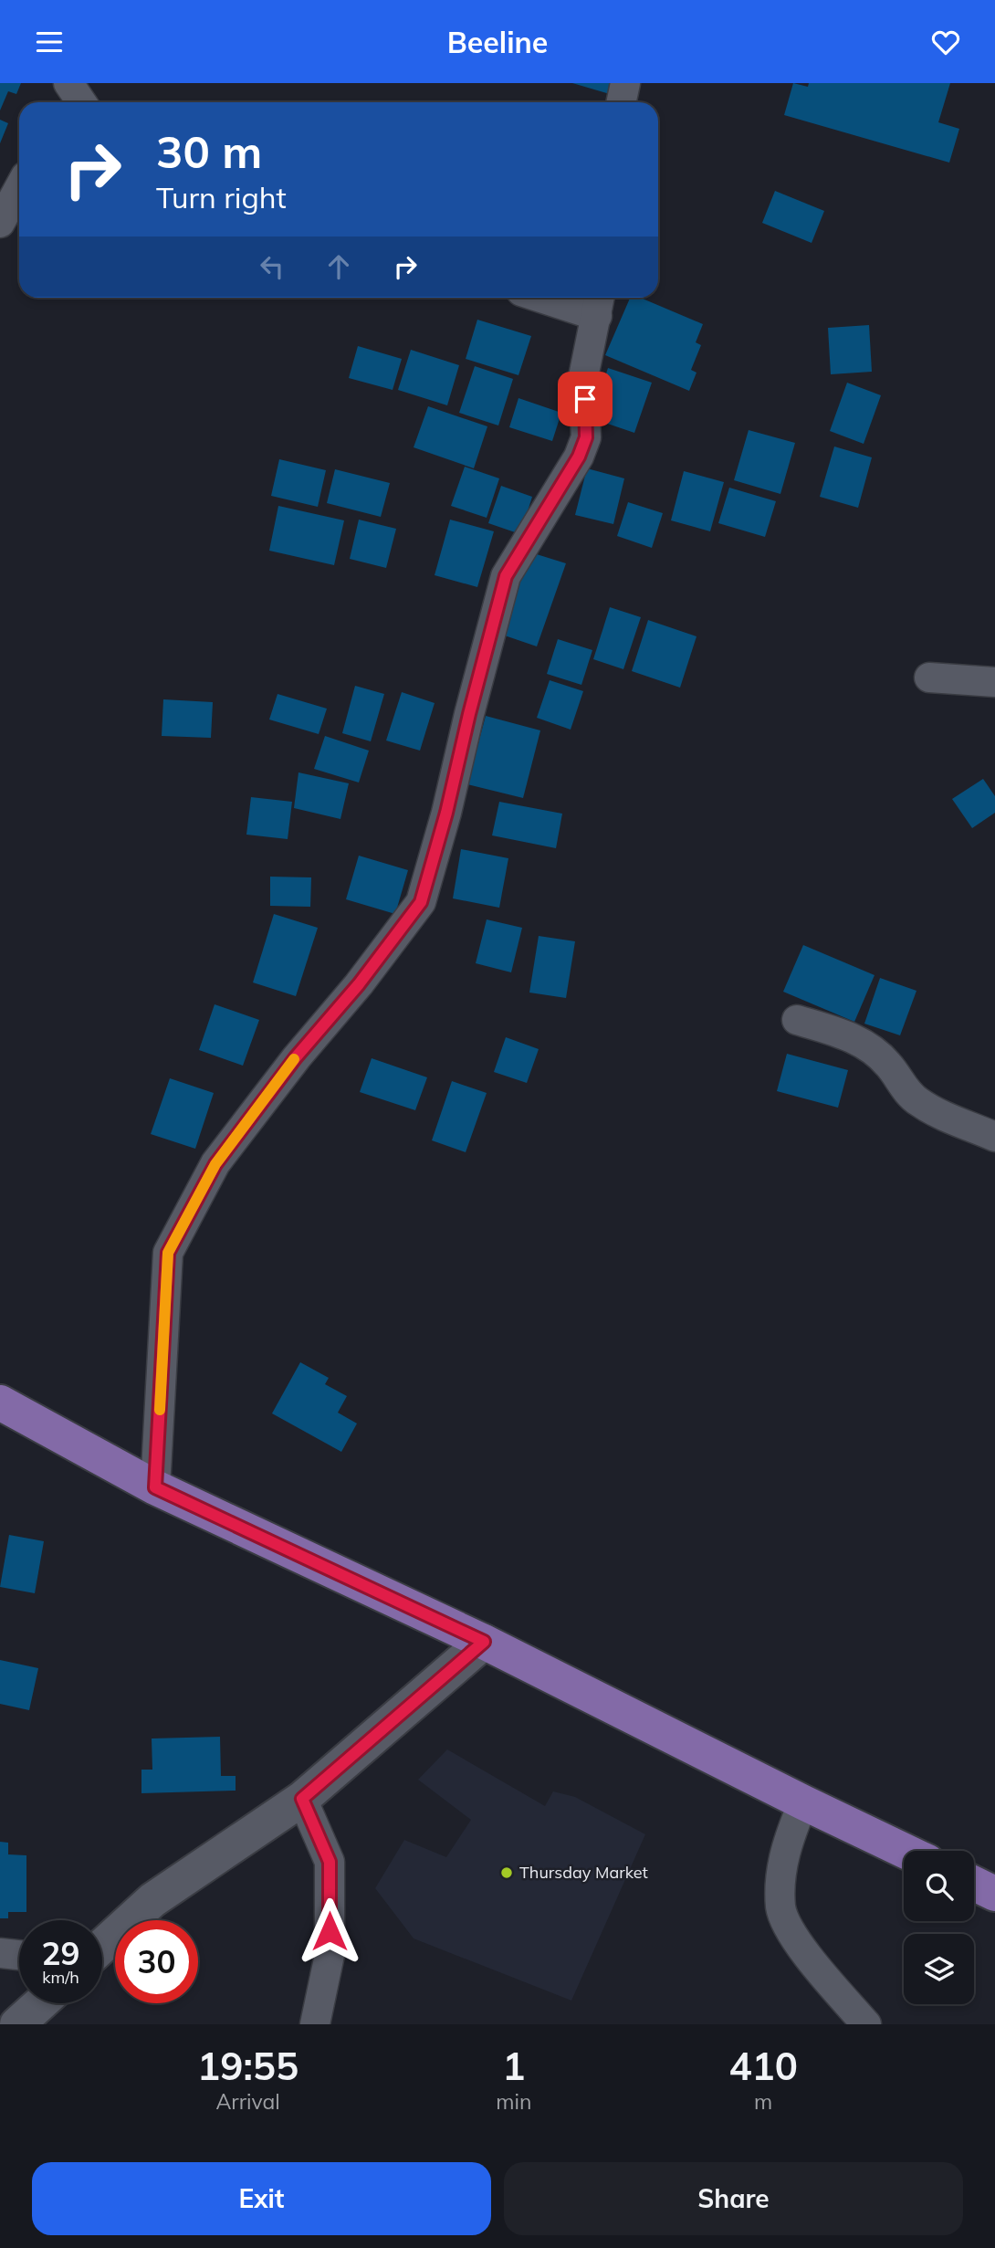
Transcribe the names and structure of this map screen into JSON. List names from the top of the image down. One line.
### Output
{"places":["Thursday Market"],"page":{"header":"Beeline","turn":["30 m","Turn right"],"speed":"29 km/h","limit":"30","eta":["19:55","Arrival","1","min","410","m"],"buttons":["Exit","Share"]}}
